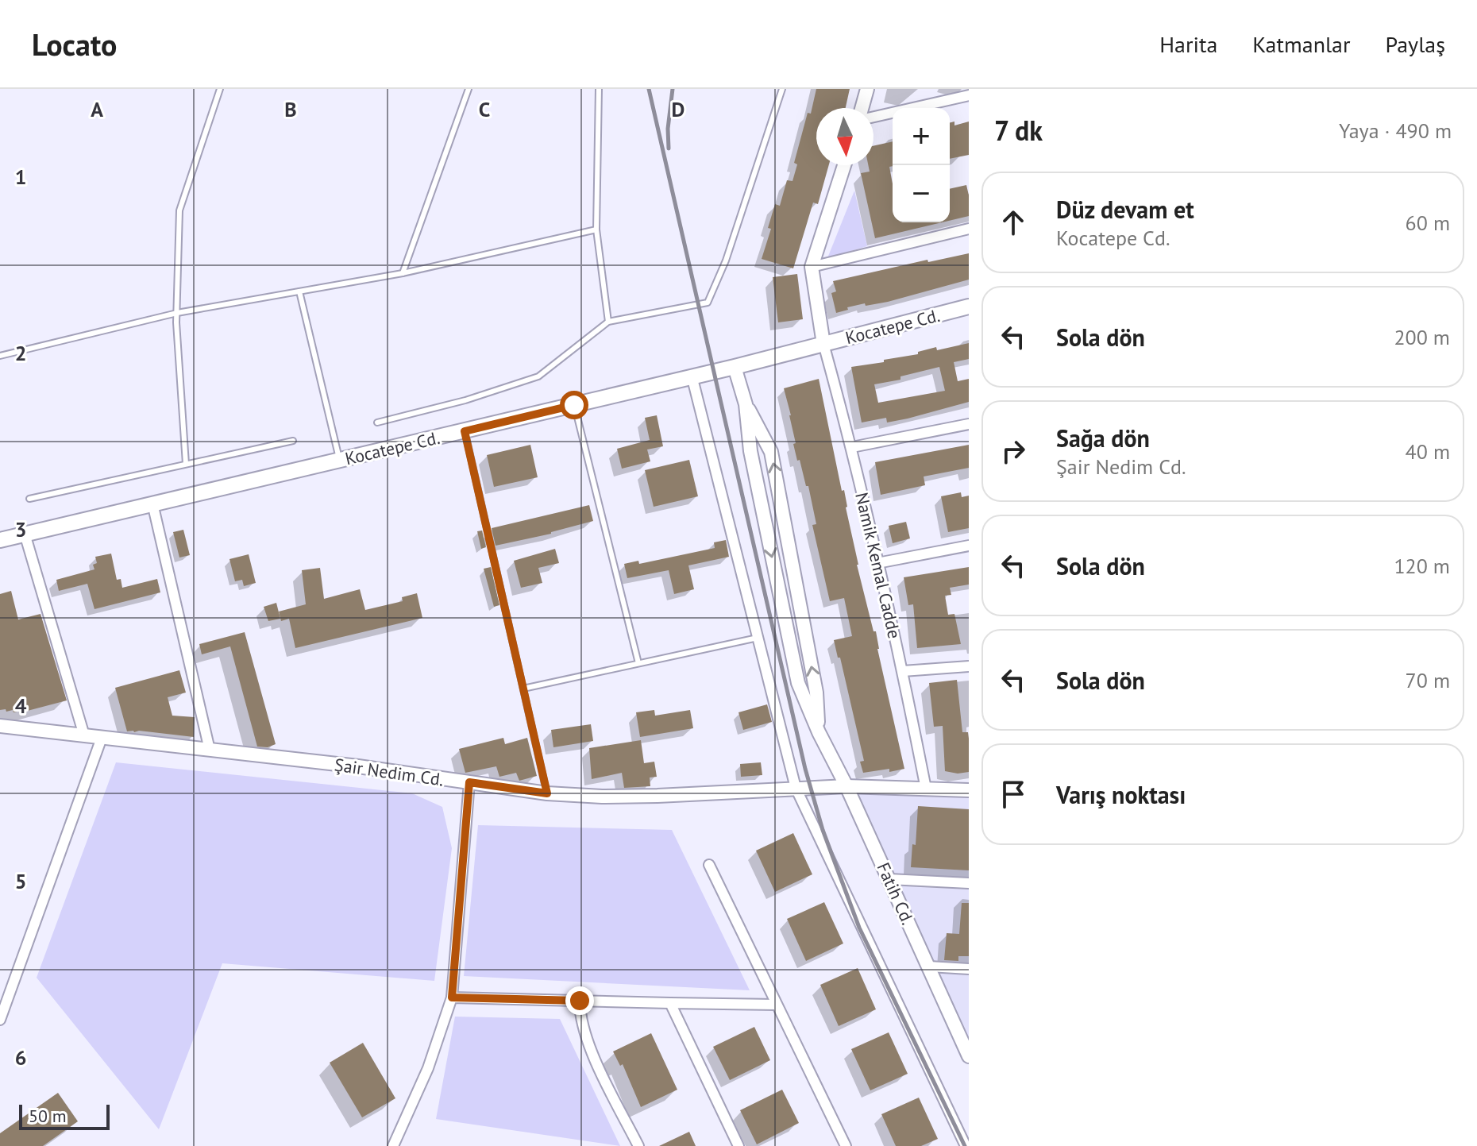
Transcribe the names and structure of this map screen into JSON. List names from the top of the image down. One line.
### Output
{"streets":{"main road":["Kocatepe Cd."],"street":["Namik Kemal Cadde","Şair Nedim Cd.","Fatih Cd."]},"crossings":[["Kocatepe Cd.","Namik Kemal Cadde"],["Kocatepe Cd.","Fatih Cd."],["Namik Kemal Cadde","Şair Nedim Cd."],["Şair Nedim Cd.","Fatih Cd."]],"scale_bar":"50 m","north":"bottom","page":{"header":"Locato","nav":["Harita","Katmanlar","Paylaş"],"heading":["7 dk","Yaya · 490 m"],"map_buttons":["+","−"],"list":[["Düz devam et","Kocatepe Cd.","60 m"],["Sola dön","200 m"],["Sağa dön","Şair Nedim Cd.","40 m"],["Sola dön","120 m"],["Sola dön","70 m"],"Varış noktası"],"scale":"50 m"},"grid":{"columns":["A","B","C","D"],"rows":["1","2","3","4","5","6"]}}
